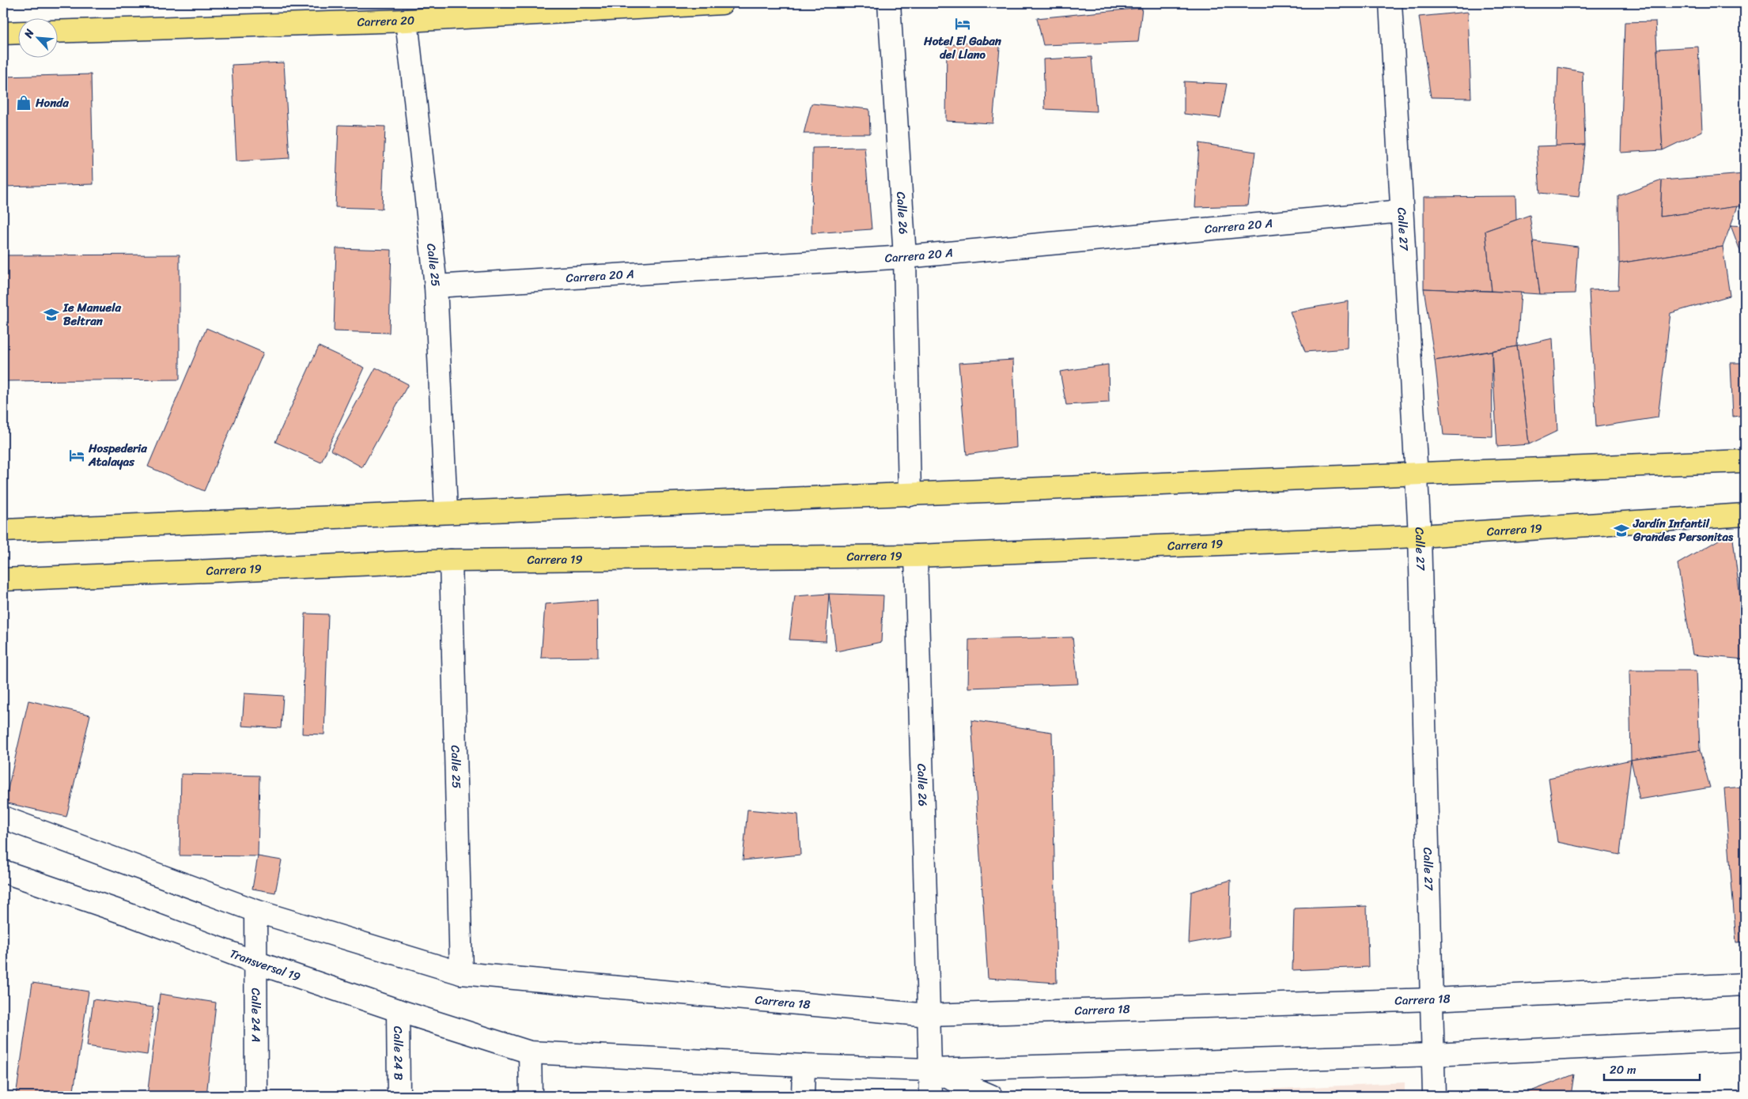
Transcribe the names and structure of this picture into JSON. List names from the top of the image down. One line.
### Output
{"streets":{"main road":["Carrera 20","Carrera 19"],"street":["Calle 26","Carrera 20 A","Calle 27","Calle 25","Transversal 19","Carrera 18","Calle 24 A","Calle 24 B"]},"crossings":[["Carrera 20","Calle 25"],["Calle 26","Carrera 20 A"],["Calle 26","Carrera 19"],["Calle 26","Carrera 18"],["Carrera 20 A","Calle 27"],["Carrera 20 A","Calle 25"],["Calle 27","Carrera 19"],["Calle 27","Carrera 18"],["Calle 25","Carrera 19"],["Calle 25","Carrera 18"],["Transversal 19","Calle 24 A"],["Transversal 19","Calle 24 B"]],"places":{"hotel":["Hotel El Gaban del Llano","Hospederia Atalayas"],"shop":["Honda"],"school or university":["Ie Manuela Beltran","Jardín Infantil Grandes Personitas"]},"scale_bar":"20 m","north":"top left"}
